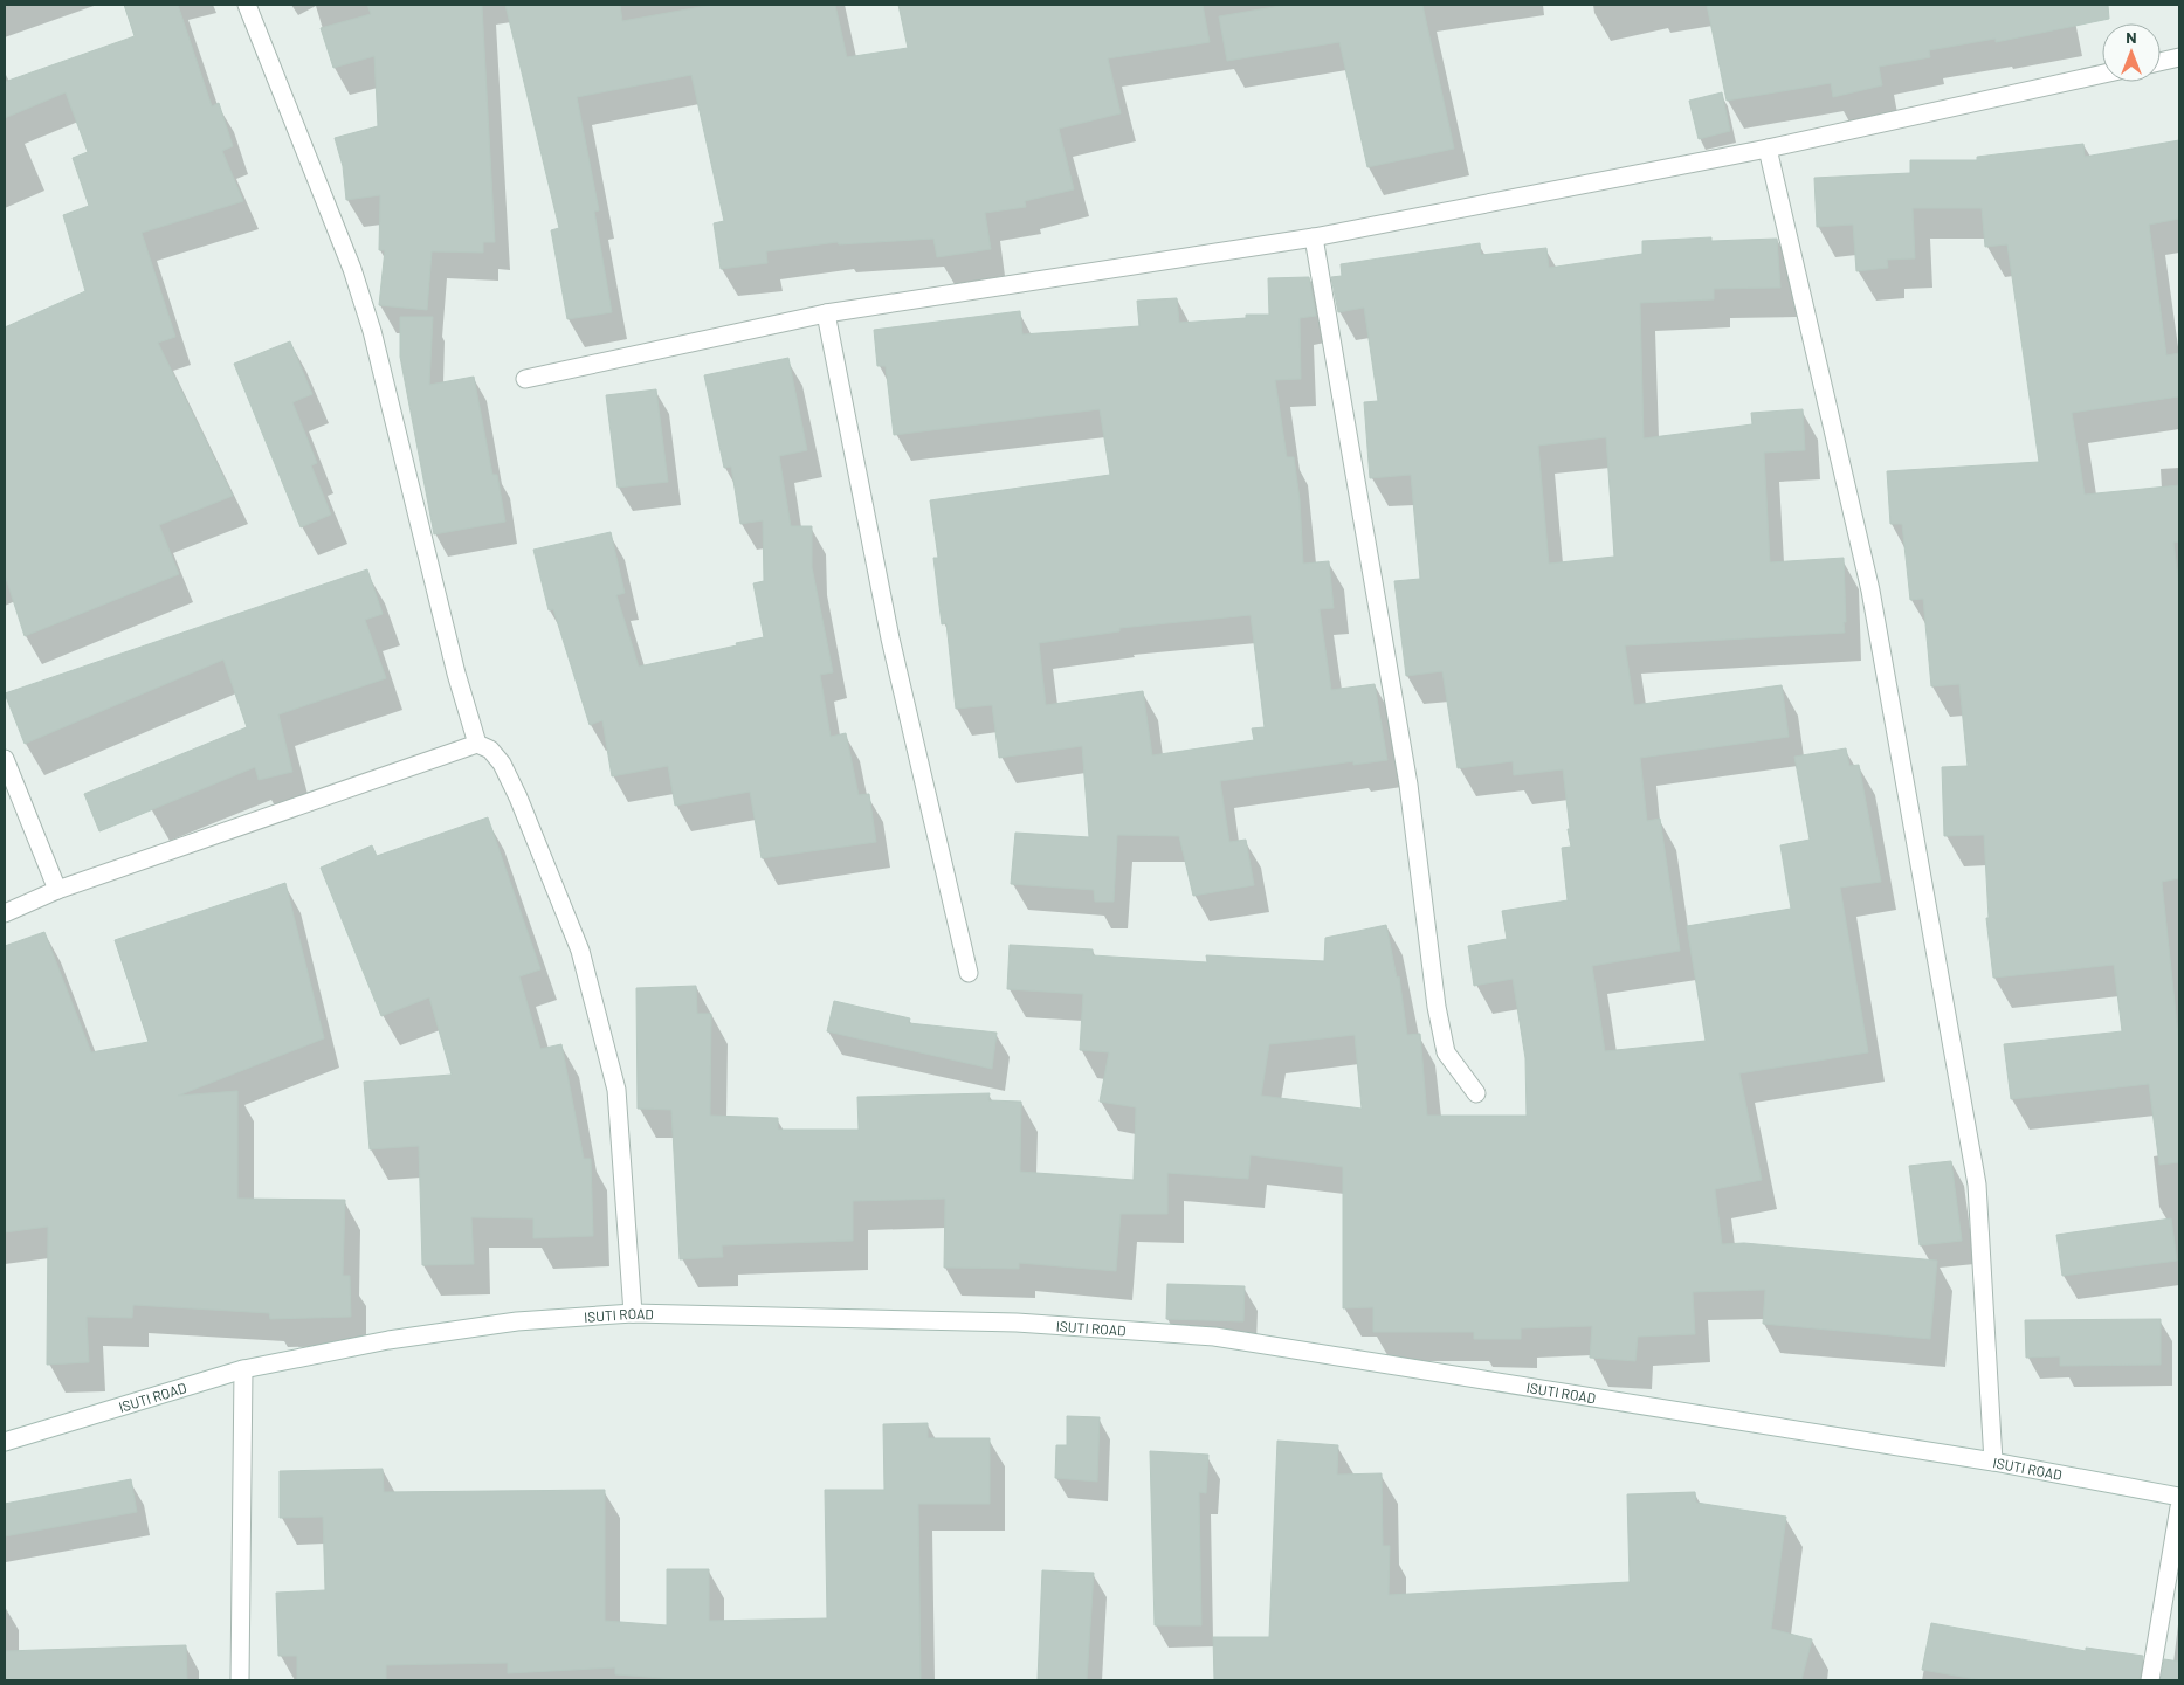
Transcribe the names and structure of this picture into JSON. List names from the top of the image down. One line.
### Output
{"streets":{"street":["ISUTI ROAD"]},"north":"top"}
